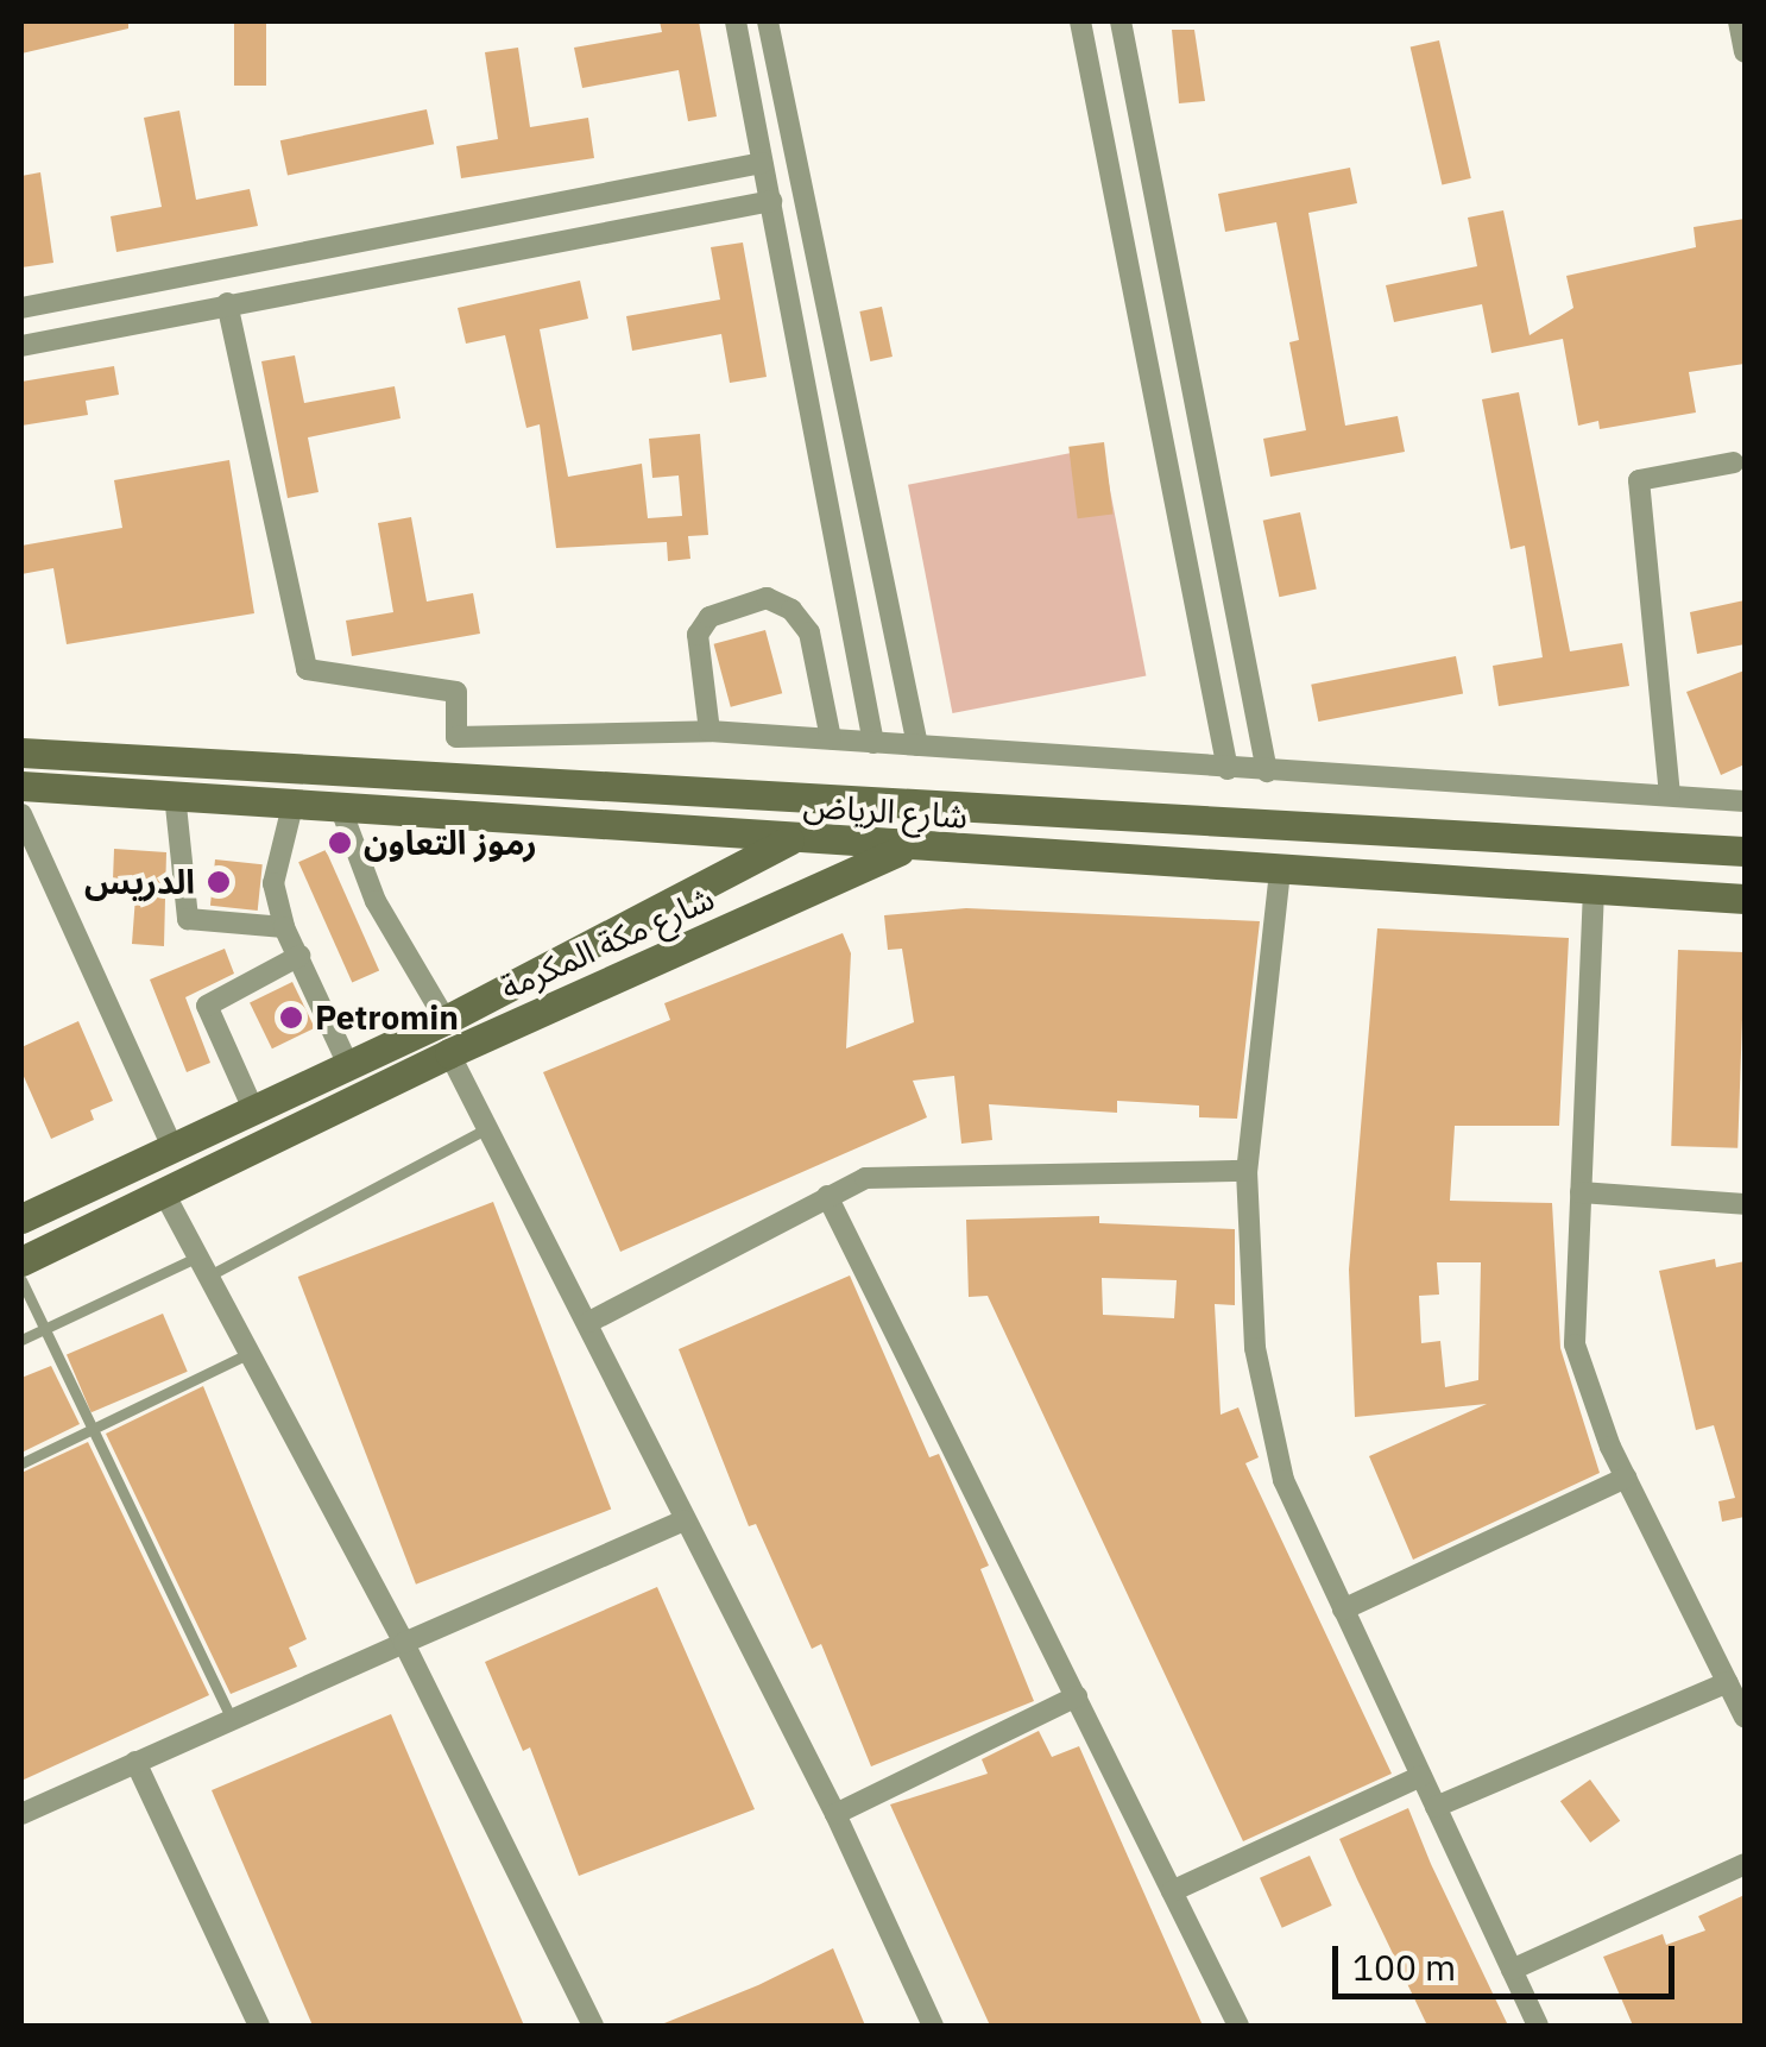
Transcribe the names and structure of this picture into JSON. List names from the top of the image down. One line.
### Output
{"streets":{"main road":["شارع الرياض","شارع مكة المكرمة"]},"crossings":[["شارع الرياض","شارع مكة المكرمة"]],"places":["رموز التعاون","الدريس","Petromin"],"scale_bar":"100 m"}
